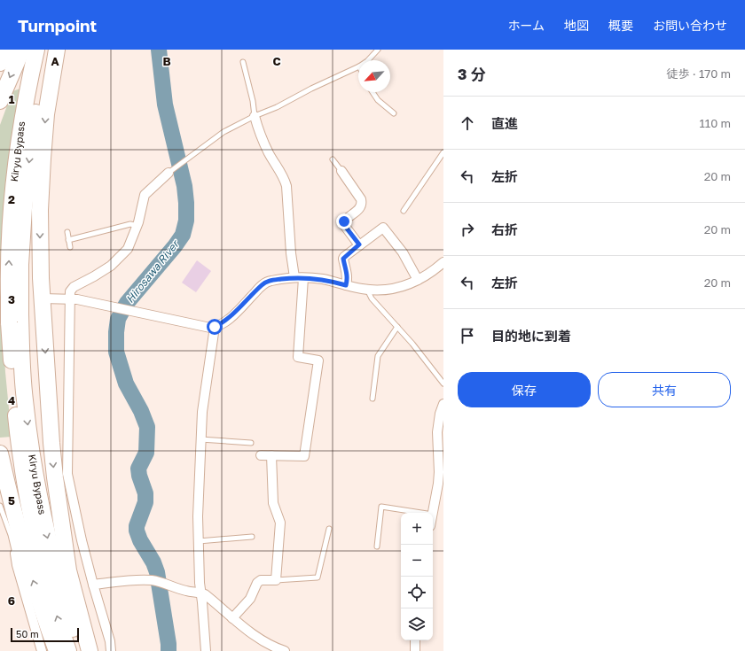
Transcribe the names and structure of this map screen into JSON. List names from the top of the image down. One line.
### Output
{"streets":{"highway":["Kiryu Bypass"]},"water":["Hirosawa River"],"scale_bar":"50 m","north":"bottom left","page":{"header":"Turnpoint","nav":["ホーム","地図","概要","お問い合わせ"],"heading":["3 分","徒歩 · 170 m"],"list":[["直進","110 m"],["左折","20 m"],["右折","20 m"],["左折","20 m"],"目的地に到着"],"buttons":["保存","共有"],"map_buttons":["+","−"],"scale":"50 m"},"grid":{"columns":["A","B","C"],"rows":["1","2","3","4","5","6"]}}
